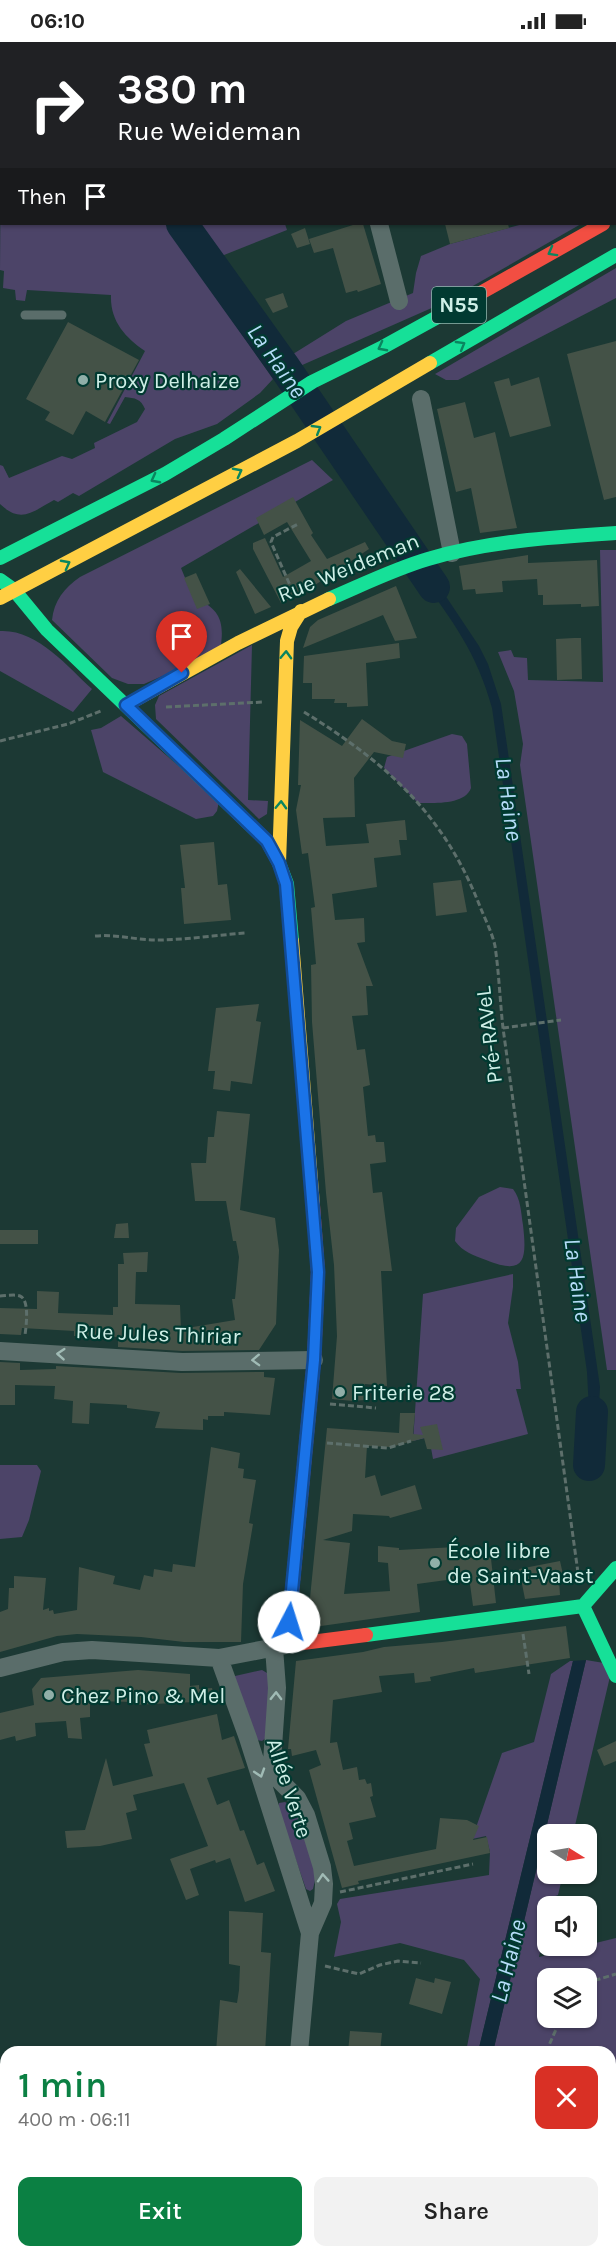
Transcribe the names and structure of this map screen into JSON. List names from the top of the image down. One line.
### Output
{"streets":{"main road":["N55","Rue Weideman"],"street":["Rue Jules Thiriar","Allée Verte"],"path":["Pré-RAVeL"]},"one_way":["Rue Jules Thiriar"],"water":["La Haine"],"places":["Proxy Delhaize","Friterie 28","École libre de Saint-Vaast","Chez Pino & Mel"],"north":"right","page":{"status":"06:10","turn":["380 m","Rue Weideman"],"then":"Then","heading":["1 min","400 m · 06:11"],"buttons":["Exit","Share"]}}
